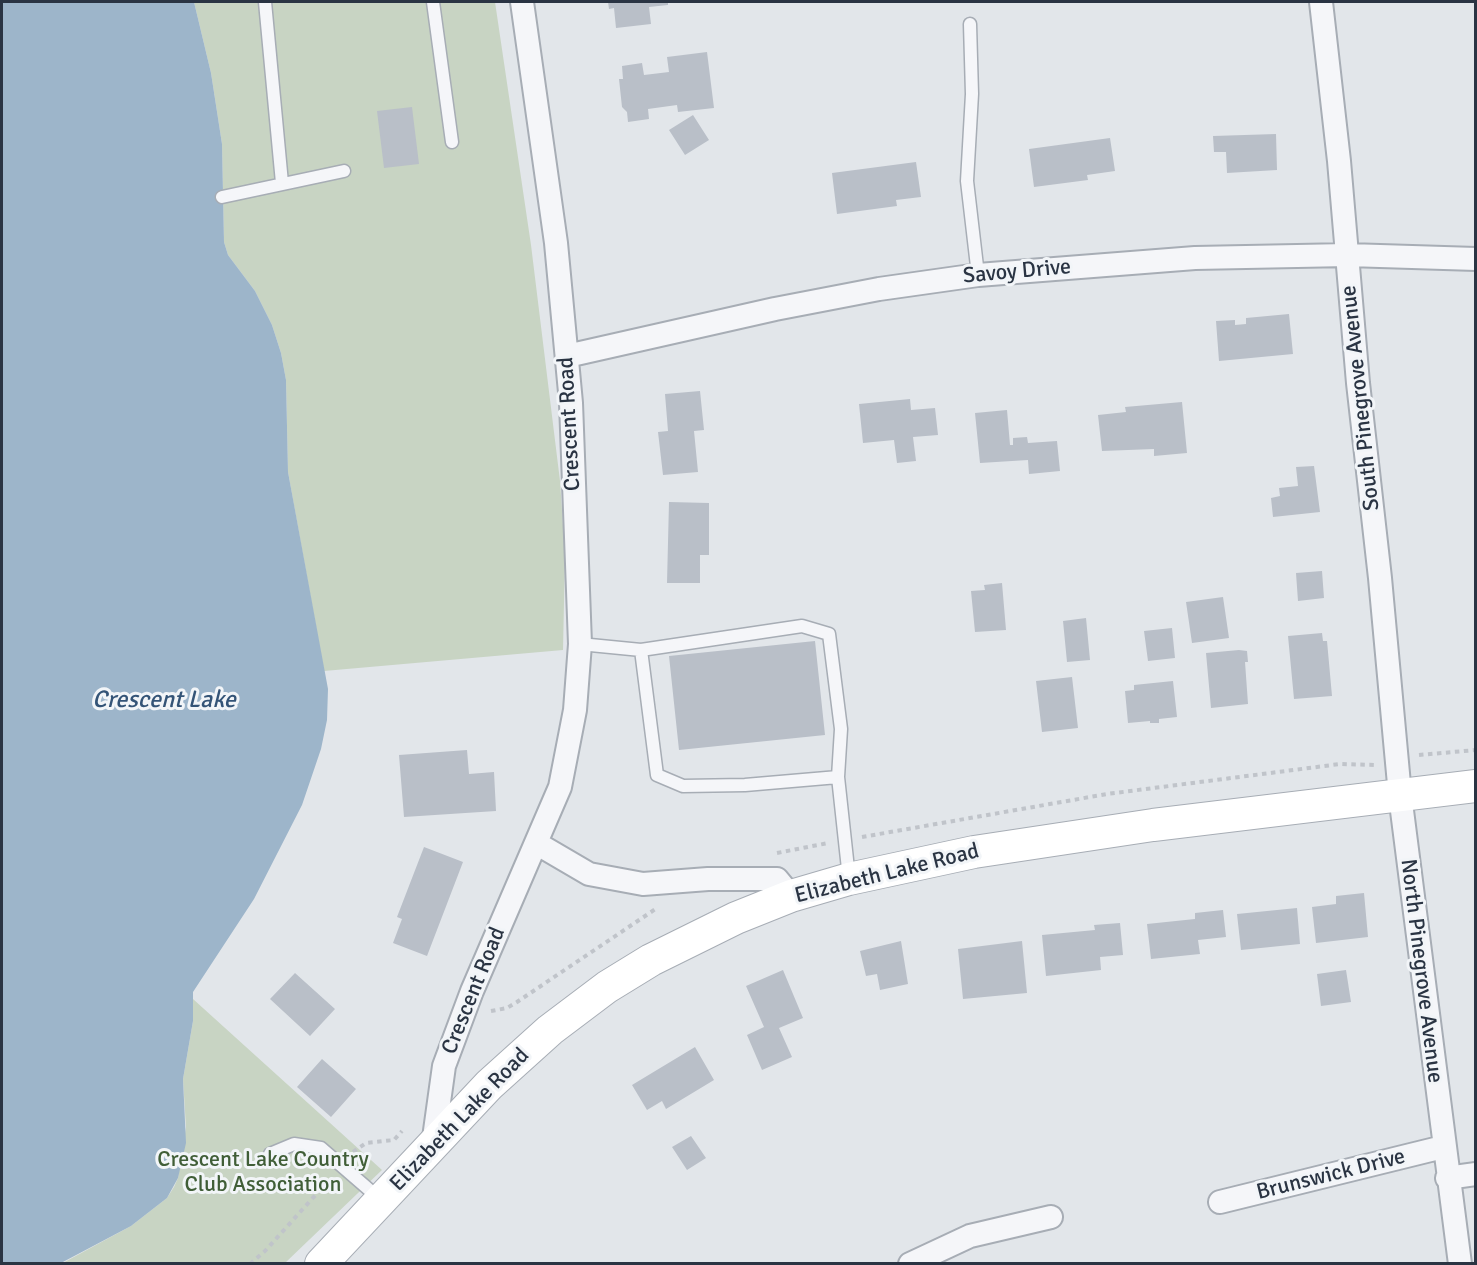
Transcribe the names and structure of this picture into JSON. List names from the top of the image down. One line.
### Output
{"streets":{"street":["Savoy Drive","South Pinegrove Avenue","Crescent Road","Elizabeth Lake Road","North Pinegrove Avenue","Brunswick Drive"]},"crossings":[["Savoy Drive","South Pinegrove Avenue"],["Savoy Drive","Crescent Road"],["South Pinegrove Avenue","Elizabeth Lake Road"],["South Pinegrove Avenue","North Pinegrove Avenue"],["Crescent Road","Elizabeth Lake Road"],["Elizabeth Lake Road","North Pinegrove Avenue"],["North Pinegrove Avenue","Brunswick Drive"]],"water":["Crescent Lake"],"parks":["Crescent Lake Country Club Association"]}
